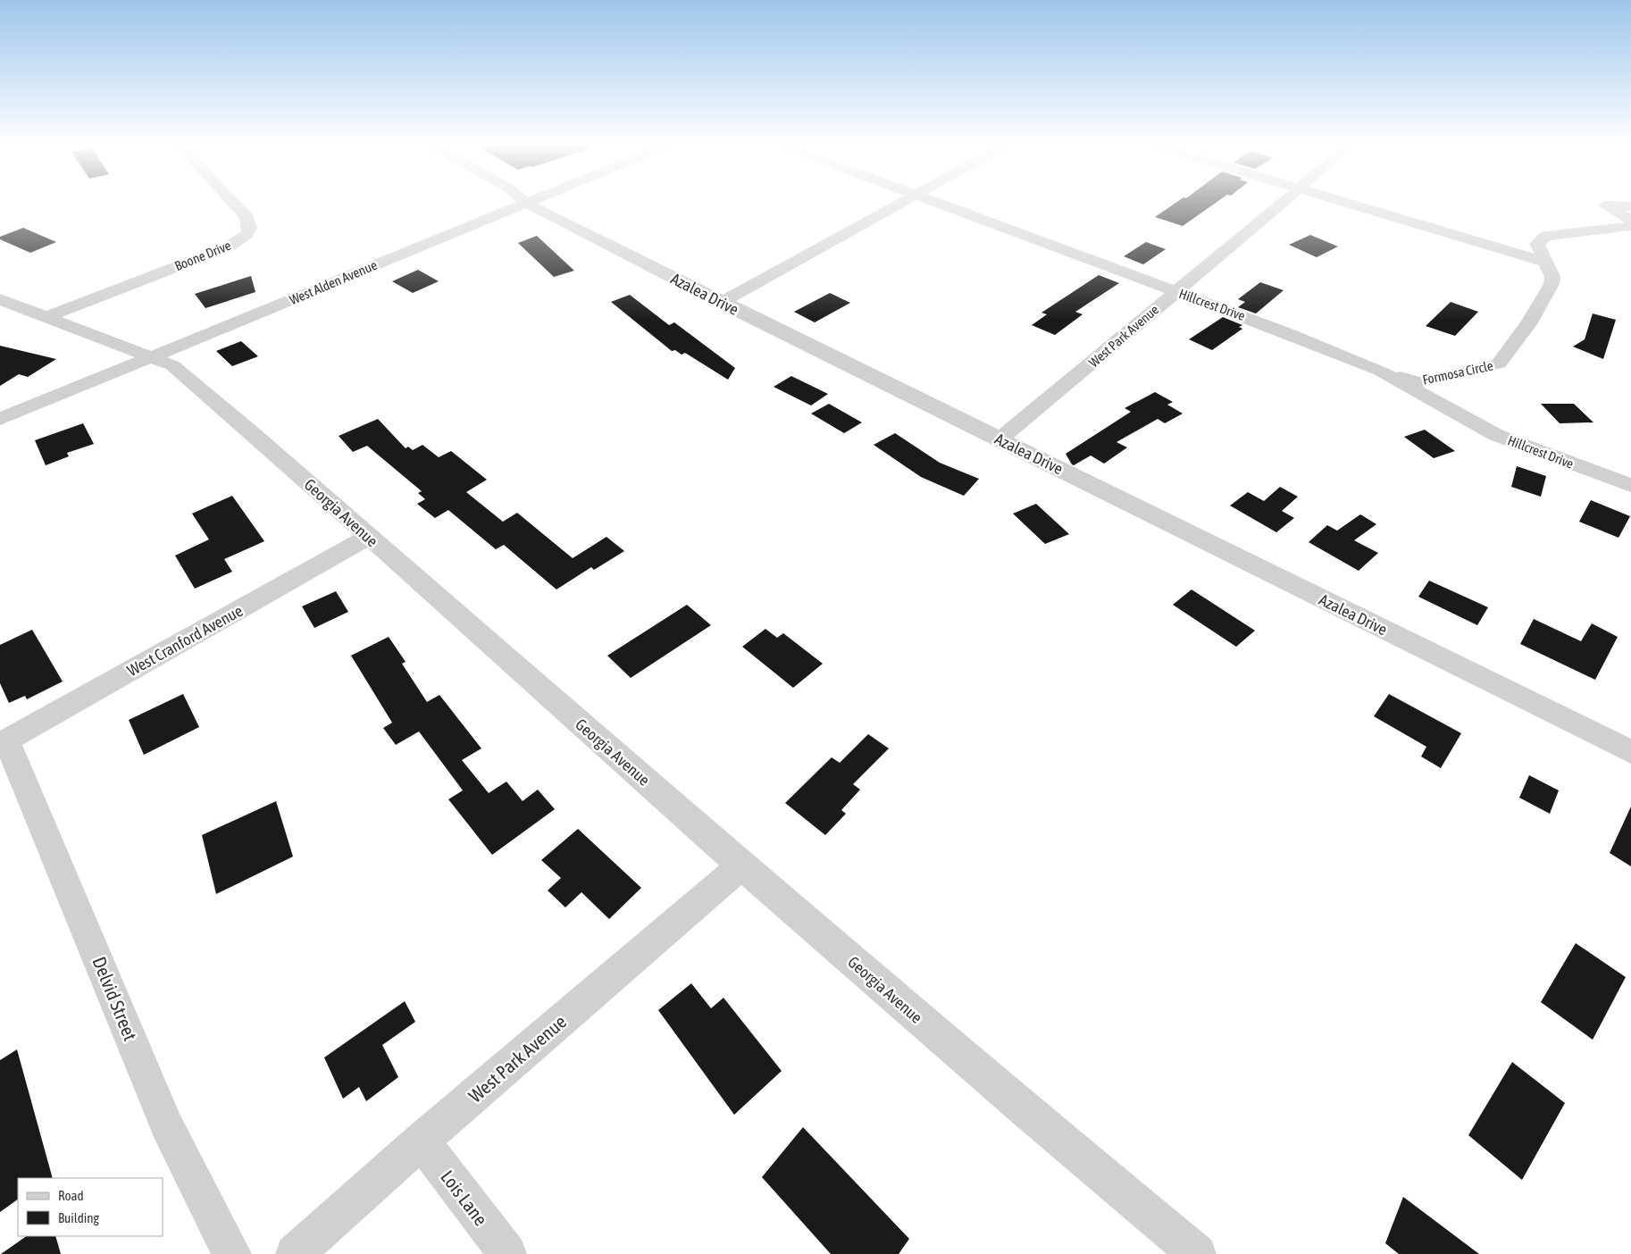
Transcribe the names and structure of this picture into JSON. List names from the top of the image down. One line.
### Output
{"streets":{"street":["Boone Drive","West Alden Avenue","Azalea Drive","Hillcrest Drive","West Park Avenue","Formosa Circle","Georgia Avenue","West Cranford Avenue","Delvid Street","Lois Lane"]},"crossings":[["Boone Drive","Georgia Avenue"],["West Alden Avenue","Georgia Avenue"],["Azalea Drive","West Park Avenue"],["Hillcrest Drive","West Park Avenue"],["Hillcrest Drive","Formosa Circle"],["West Park Avenue","Georgia Avenue"],["West Park Avenue","Lois Lane"],["Georgia Avenue","West Cranford Avenue"],["West Cranford Avenue","Delvid Street"]],"legend":["Road","Building"]}
